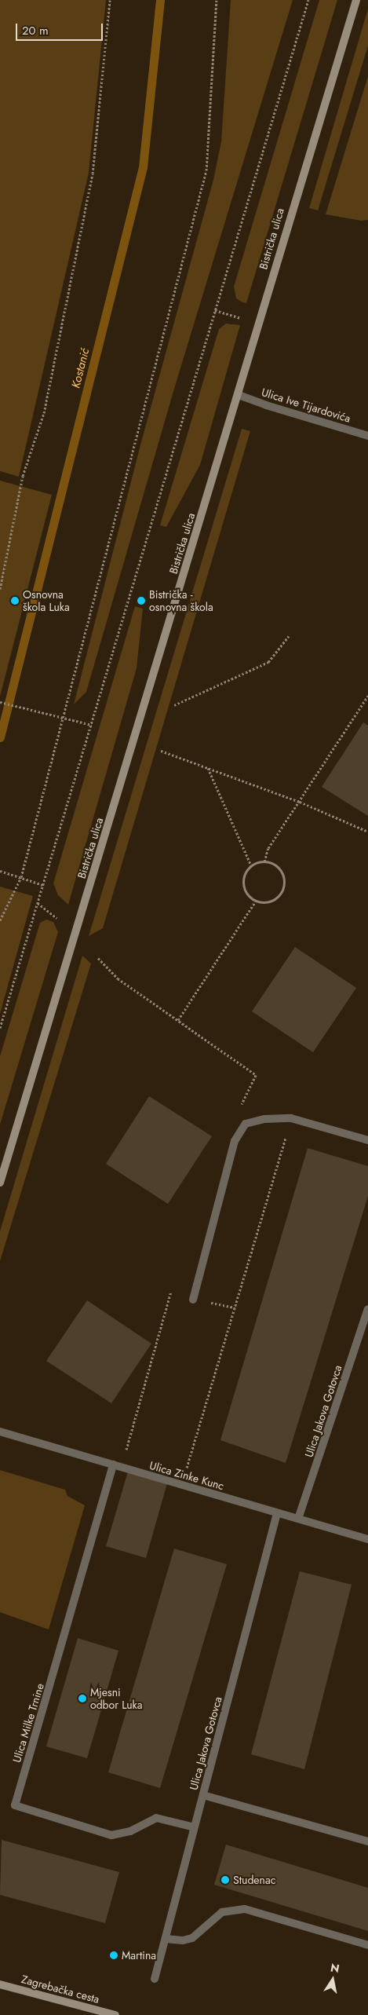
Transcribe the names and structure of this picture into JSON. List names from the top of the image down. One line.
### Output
{"streets":{"main road":["Bistrička ulica","Zagrebačka cesta"],"street":["Ulica Ive Tijardovića","Ulica Jakova Gotovca","Ulica Zinke Kunc","Ulica Milke Trnine"]},"crossings":[["Bistrička ulica","Ulica Ive Tijardovića"],["Ulica Jakova Gotovca","Ulica Zinke Kunc"],["Ulica Jakova Gotovca","Ulica Milke Trnine"],["Ulica Zinke Kunc","Ulica Milke Trnine"]],"water":["Kostanić"],"places":["Osnovna škola Luka","Bistrička - osnovna škola","Mjesni odbor Luka","Studenac","Martina"],"scale_bar":"20 m","north":"top"}
